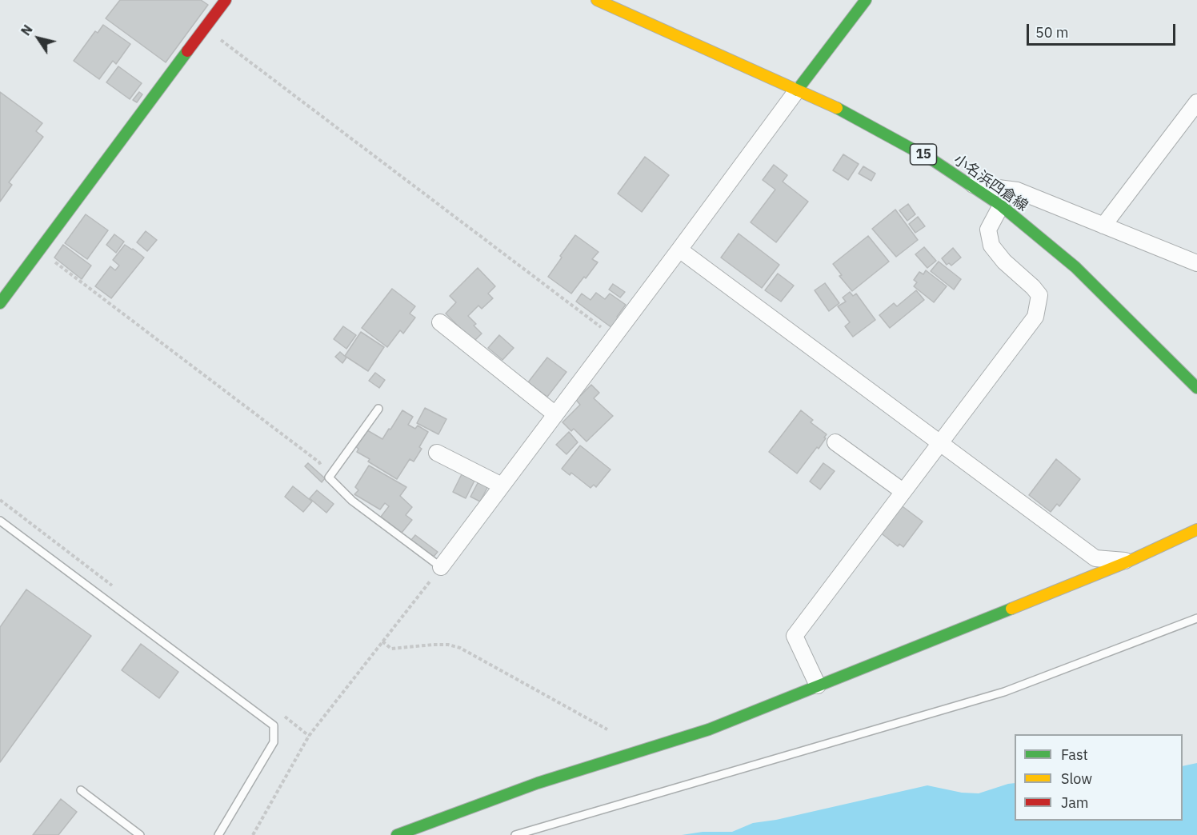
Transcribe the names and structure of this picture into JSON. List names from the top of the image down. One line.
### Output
{"streets":{"street":["15","小名浜四倉線"]},"legend":["Fast","Slow","Jam"],"scale_bar":"50 m","north":"top left"}
